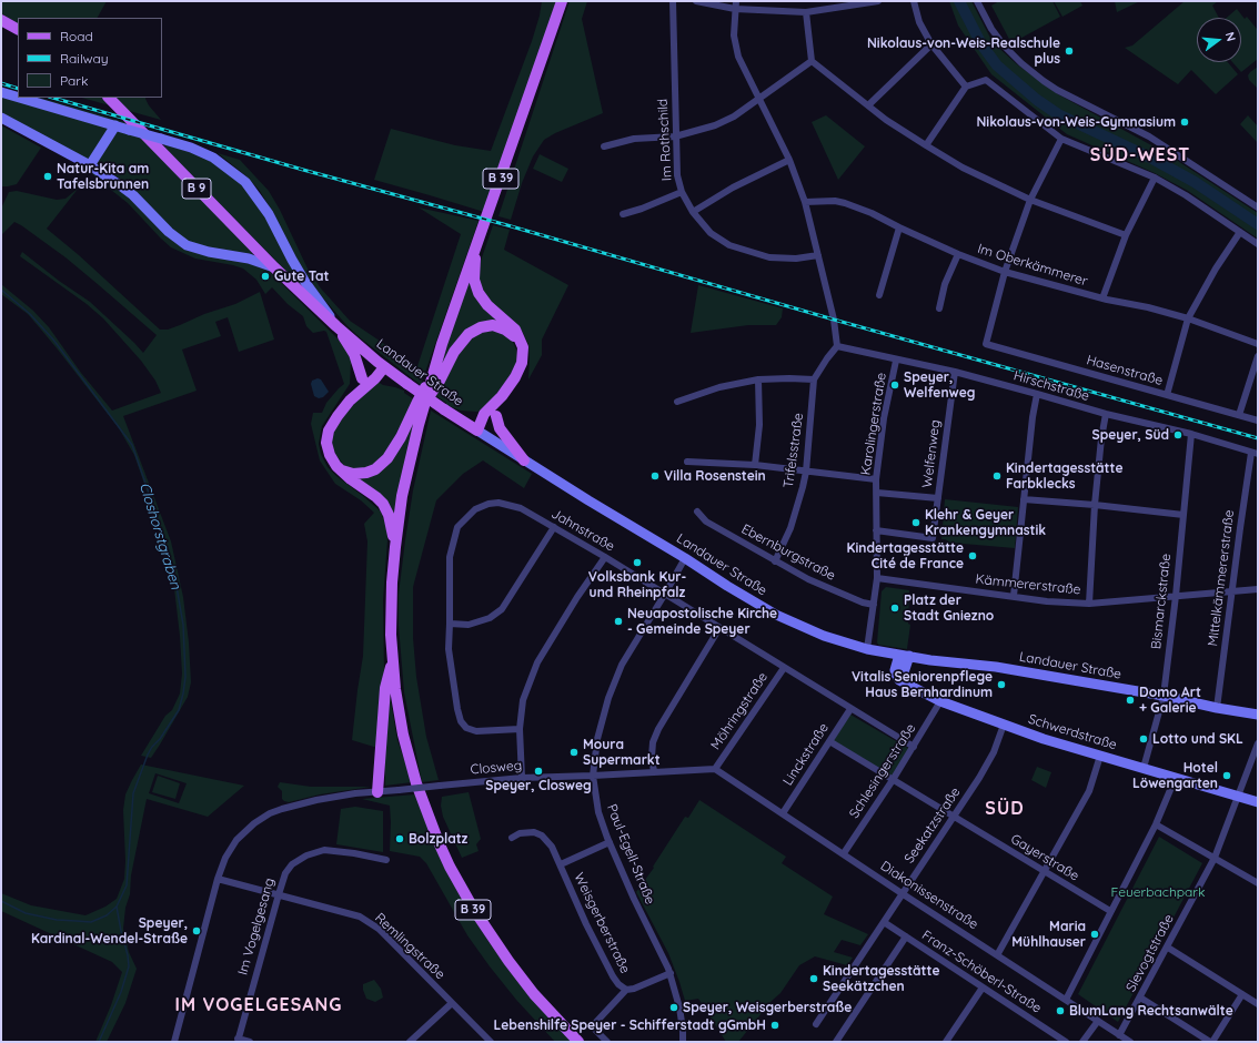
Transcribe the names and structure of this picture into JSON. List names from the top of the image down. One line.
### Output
{"streets":{"main road":["B 39","B 9","Landauer Straße","Schwerdstraße"],"street":["Im Rothschild","Im Oberkämmerer","Hasenstraße","Hirschstraße","Karolingerstraße","Trifelsstraße","Welfenweg","Jahnstraße","Ebernburgstraße","Mittelkämmererstraße","Kämmererstraße","Bismarckstraße","Möhringstraße","Linckstraße","Closweg","Schlesingerstraße","Seekatzstraße","Paul-Egell-Straße","Gayerstraße","Diakonissenstraße","Weisgerberstraße","Im Vogelgesang","Remlingstraße","Slevogtstraße","Franz-Schöberl-Straße"]},"crossings":[["B 9","Landauer Straße"],["Im Oberkämmerer","Hasenstraße"],["Landauer Straße","Karolingerstraße"],["Landauer Straße","Mittelkämmererstraße"],["Landauer Straße","Bismarckstraße"],["Landauer Straße","Schwerdstraße"],["Landauer Straße","Paul-Egell-Straße"],["Hirschstraße","Karolingerstraße"],["Hirschstraße","Trifelsstraße"],["Hirschstraße","Welfenweg"],["Hirschstraße","Mittelkämmererstraße"],["Hirschstraße","Bismarckstraße"],["Karolingerstraße","Welfenweg"],["Karolingerstraße","Ebernburgstraße"],["Karolingerstraße","Kämmererstraße"],["Trifelsstraße","Ebernburgstraße"],["Jahnstraße","Möhringstraße"],["Jahnstraße","Linckstraße"],["Jahnstraße","Schlesingerstraße"],["Jahnstraße","Paul-Egell-Straße"],["Mittelkämmererstraße","Kämmererstraße"],["Kämmererstraße","Bismarckstraße"],["Bismarckstraße","Schwerdstraße"],["Möhringstraße","Closweg"],["Möhringstraße","Diakonissenstraße"],["Schwerdstraße","Schlesingerstraße"],["Schwerdstraße","Seekatzstraße"],["Schwerdstraße","Slevogtstraße"],["Linckstraße","Gayerstraße"],["Linckstraße","Diakonissenstraße"],["Closweg","Paul-Egell-Straße"],["Closweg","Diakonissenstraße"],["Closweg","Remlingstraße"],["Schlesingerstraße","Gayerstraße"],["Schlesingerstraße","Diakonissenstraße"],["Seekatzstraße","Gayerstraße"],["Seekatzstraße","Diakonissenstraße"],["Seekatzstraße","Franz-Schöberl-Straße"],["Paul-Egell-Straße","Weisgerberstraße"],["Diakonissenstraße","Slevogtstraße"],["Im Vogelgesang","Remlingstraße"]],"districts":["SÜD-WEST","SÜD","IM VOGELGESANG"],"water":["Closhorstgraben"],"parks":["Feuerbachpark"],"places":["Nikolaus-von-Weis-Realschule plus","Nikolaus-von-Weis-Gymnasium","Natur-Kita am Tafelsbrunnen","Gute Tat","Speyer, Welfenweg","Speyer, Süd","Villa Rosenstein","Kindertagesstätte Farbklecks","Klehr & Geyer Krankengymnastik","Kindertagesstätte Cité de France","Volksbank Kur- und Rheinpfalz","Platz der Stadt Gniezno","Neuapostolische Kirche - Gemeinde Speyer","Vitalis Seniorenpflege Haus Bernhardinum","Domo Art + Galerie","Lotto und SKL","Moura Supermarkt","Speyer, Closweg","Hotel Löwengarten","Bolzplatz","Speyer, Kardinal-Wendel-Straße","Maria Mühlhauser","Kindertagesstätte Seekätzchen","Speyer, Weisgerberstraße","BlumLang Rechtsanwälte","Lebenshilfe Speyer - Schifferstadt gGmbH"],"legend":["Road","Railway","Park"],"north":"right"}
